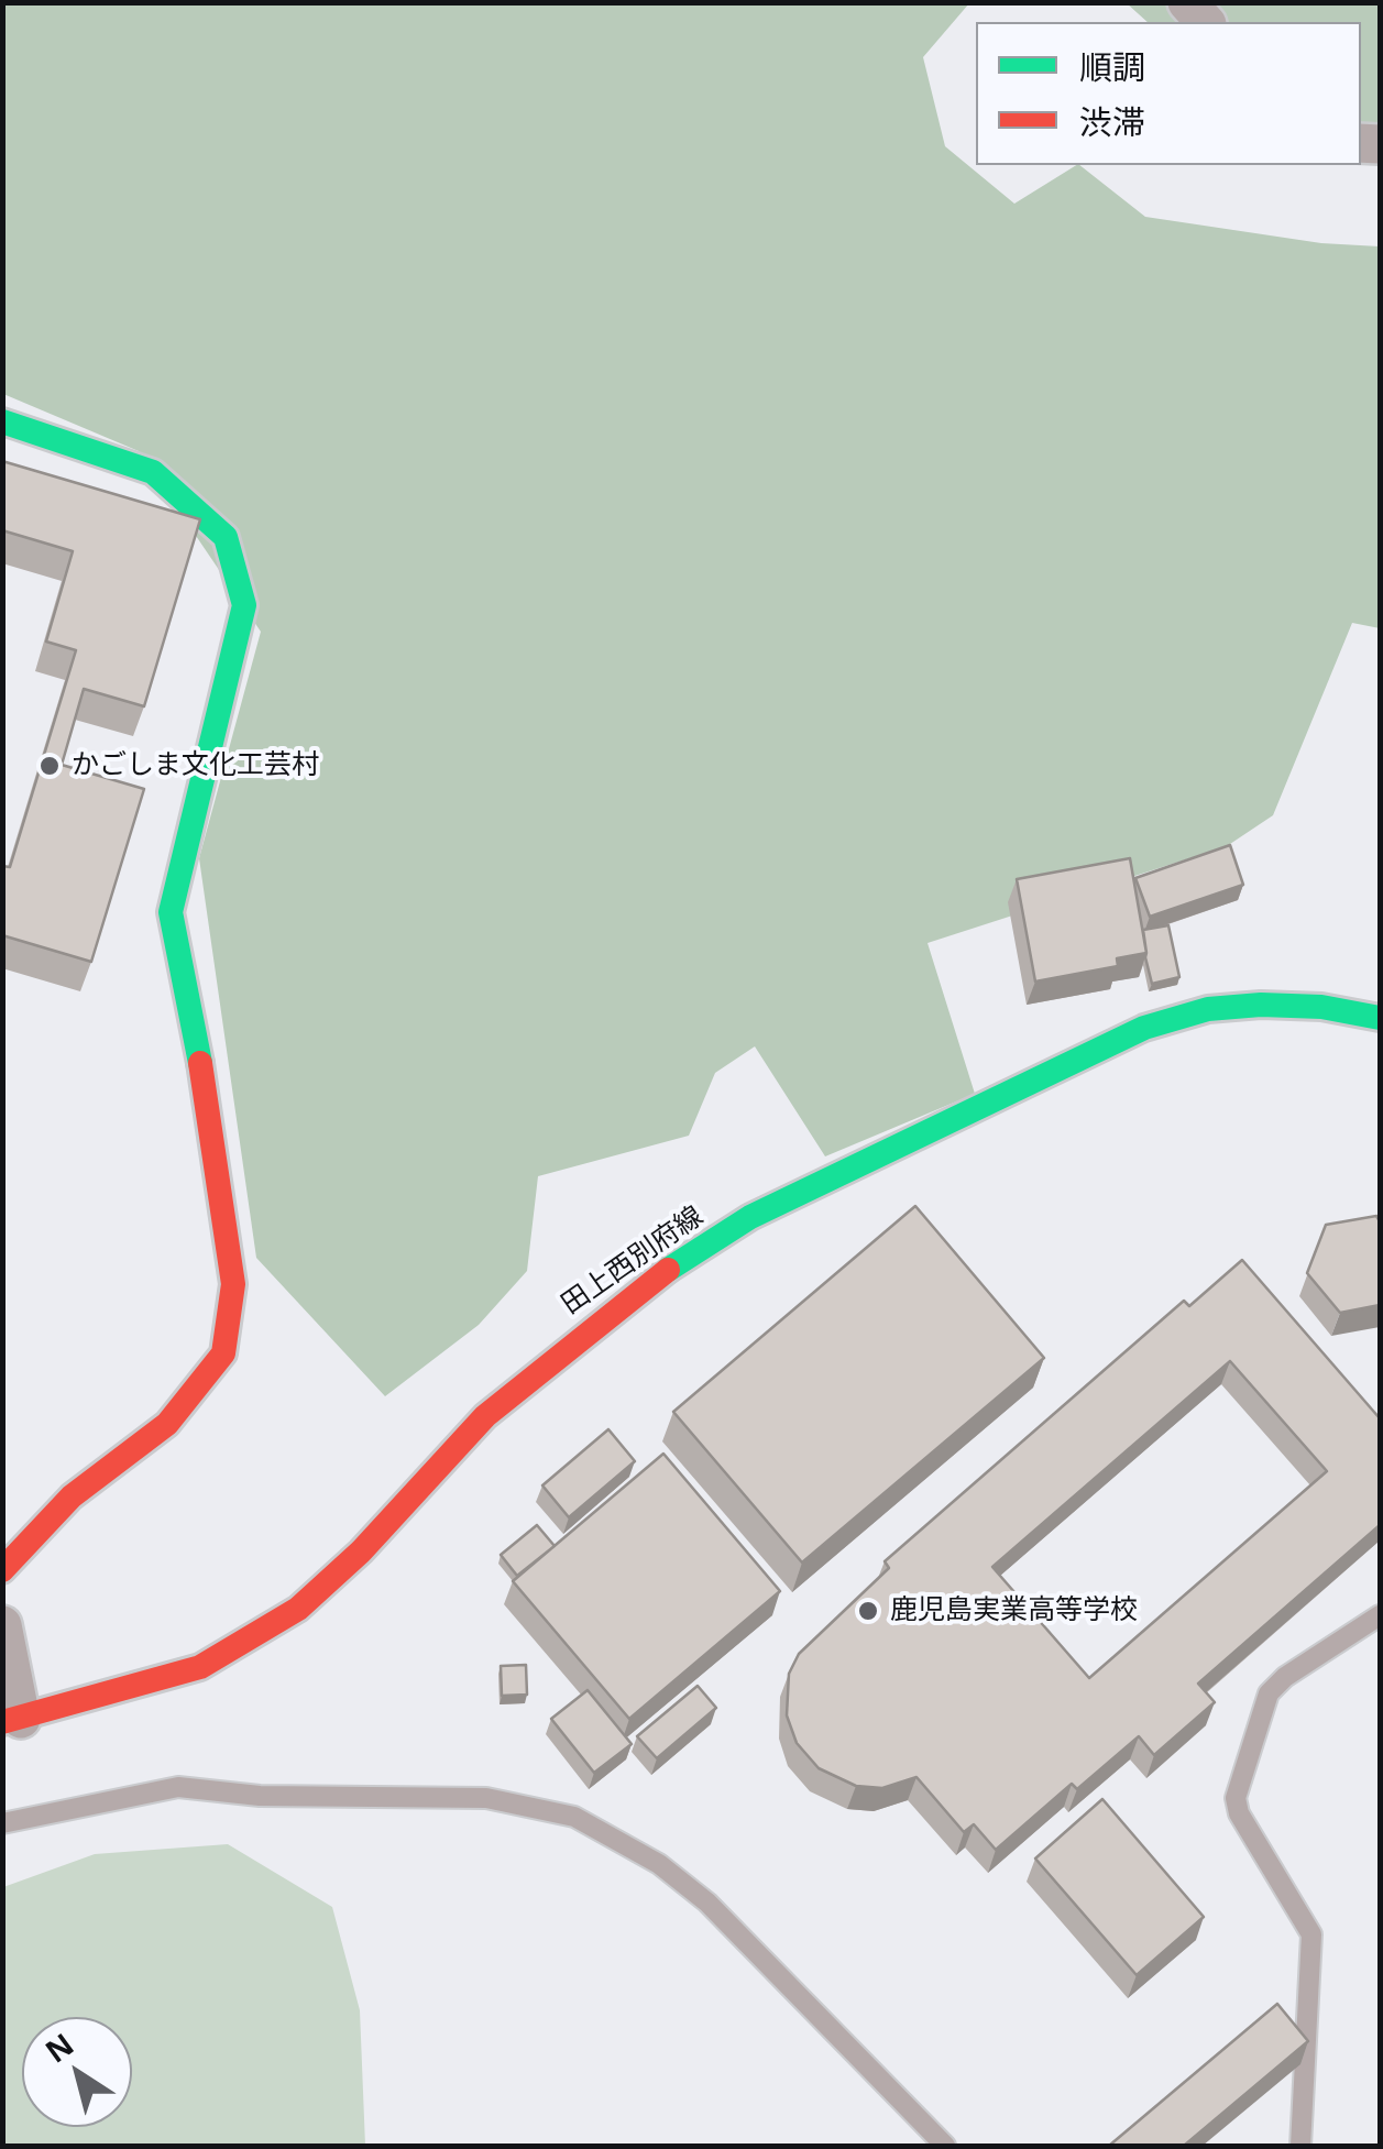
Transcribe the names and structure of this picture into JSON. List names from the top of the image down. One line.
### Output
{"streets":{"street":["田上西別府線"]},"places":["かごしま文化工芸村","鹿児島実業高等学校"],"legend":["順調","渋滞"],"north":"top left"}
